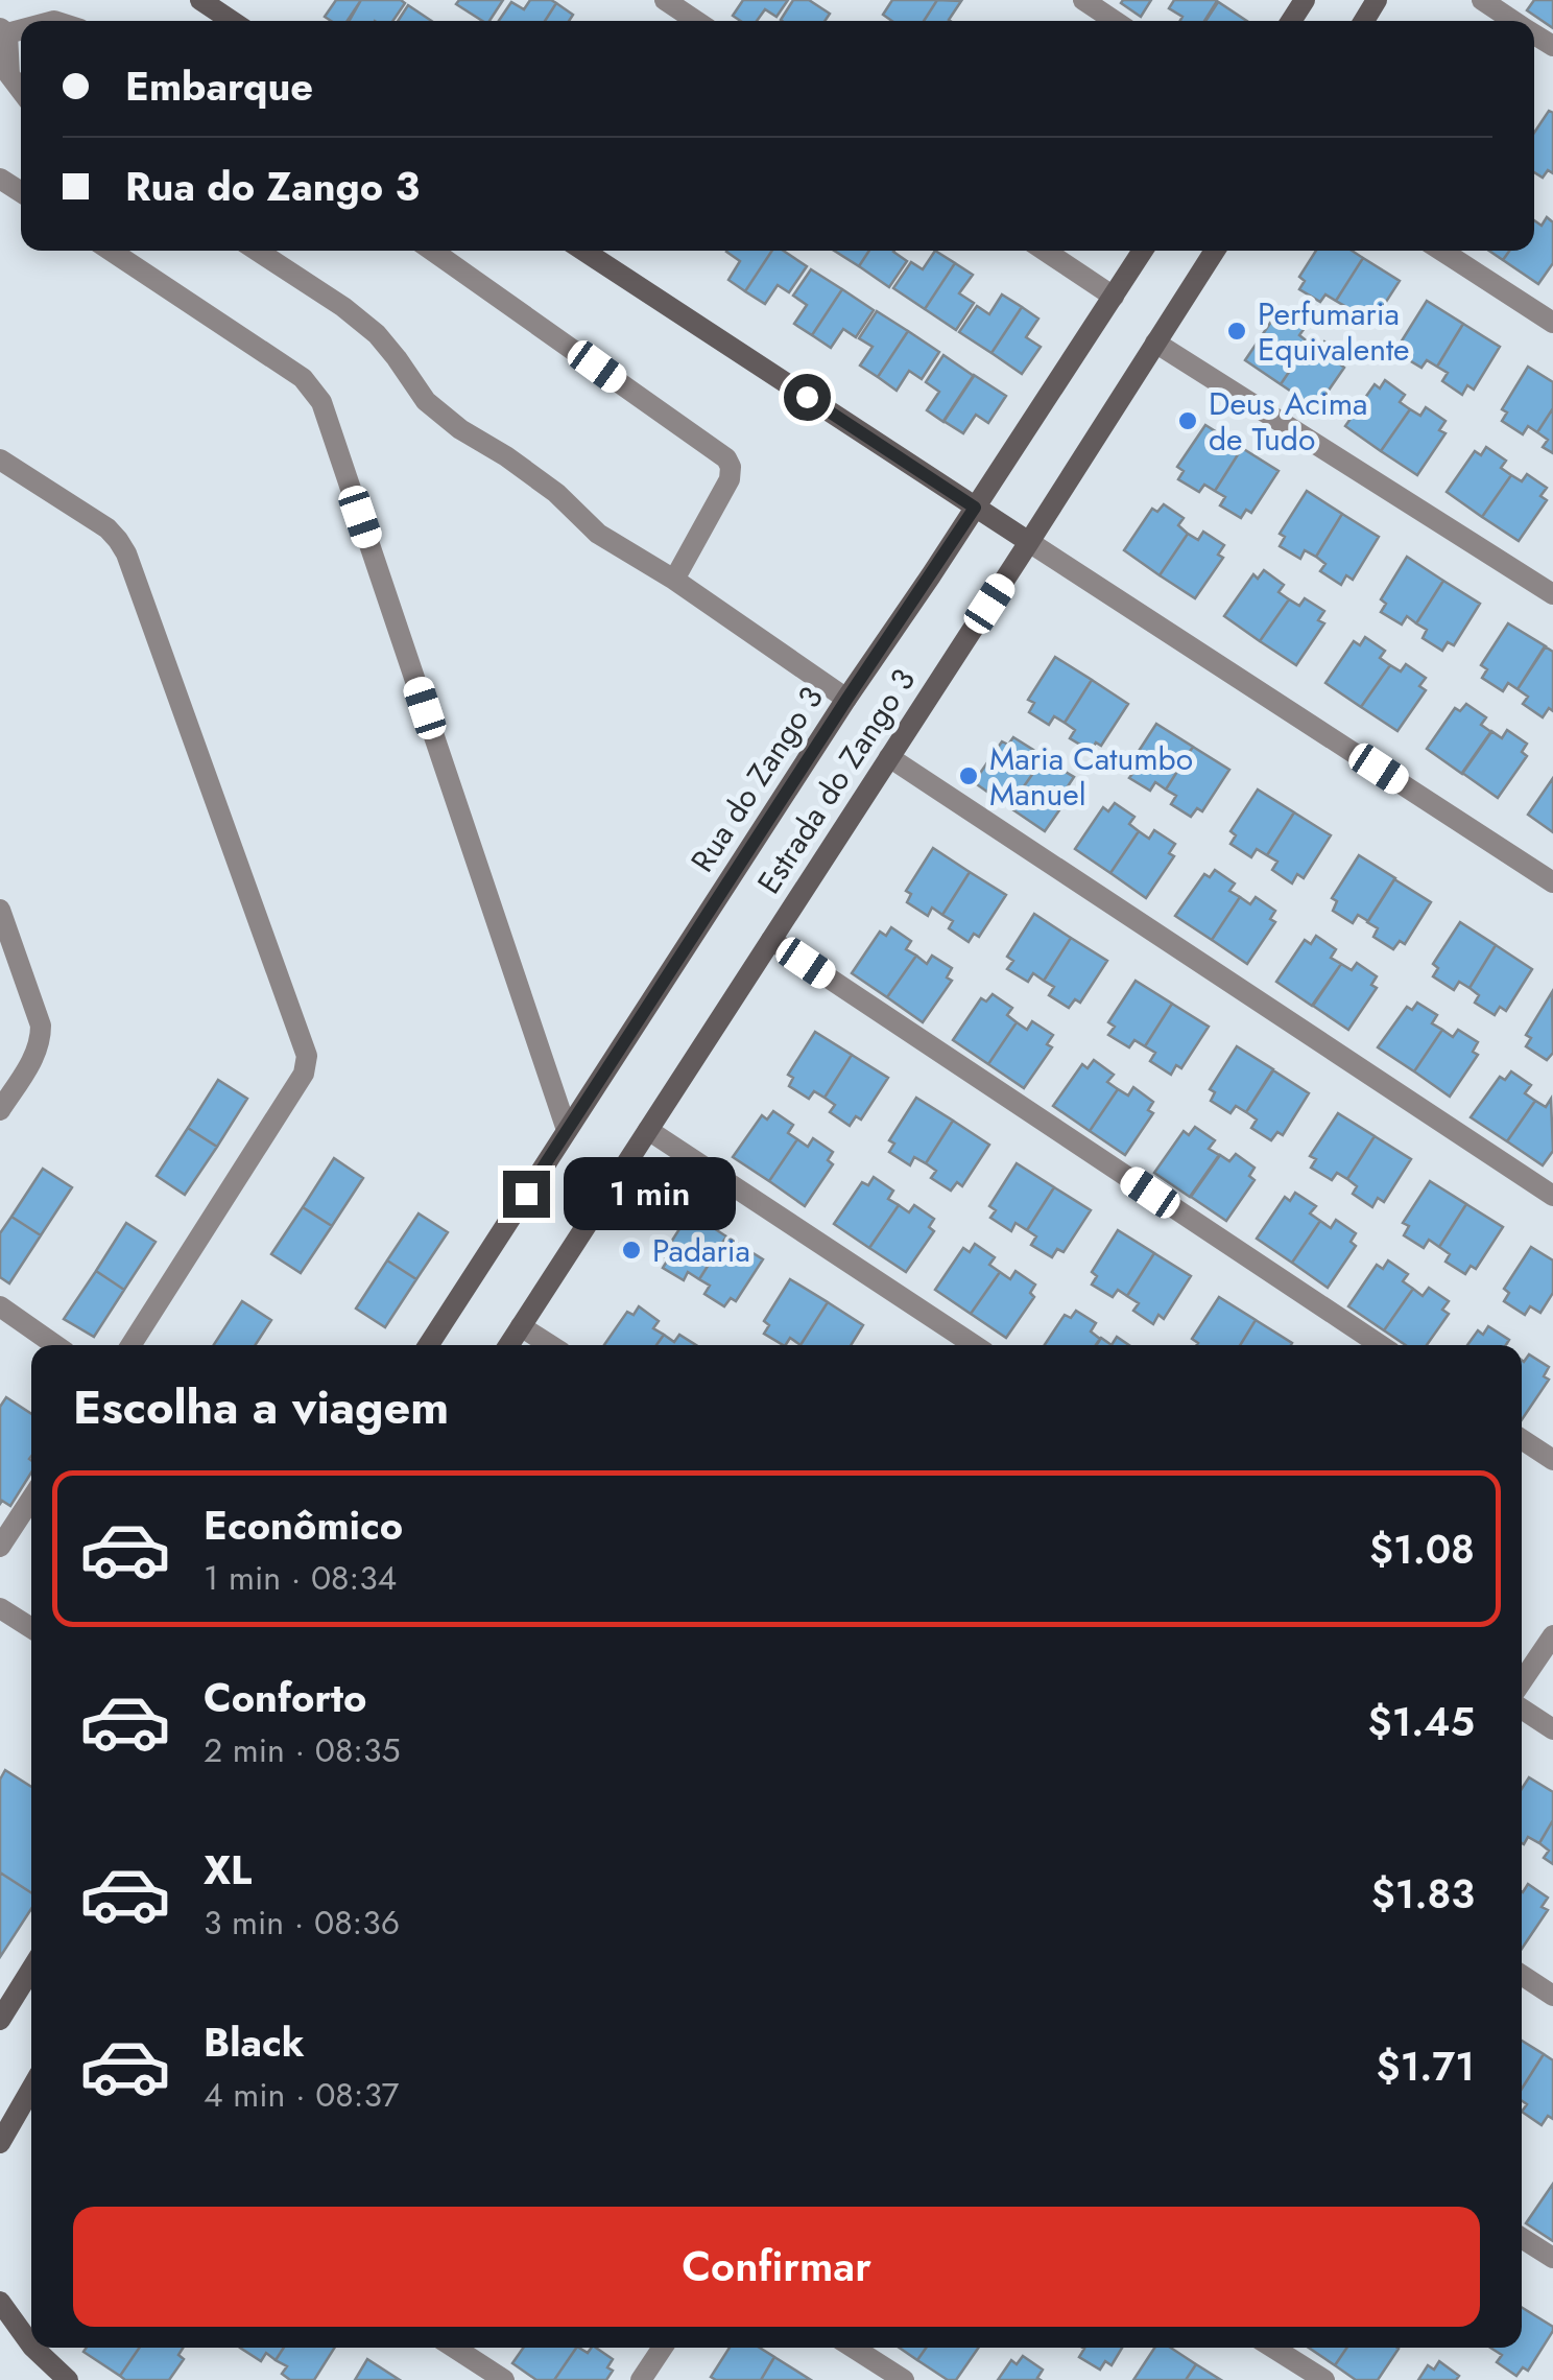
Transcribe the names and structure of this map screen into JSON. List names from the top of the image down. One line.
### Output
{"streets":{"street":["Rua do Zango 3","Estrada do Zango 3"]},"places":["Perfumaria Equivalente","Deus Acima de Tudo","Maria Catumbo Manuel","Padaria"],"page":{"banner":["Embarque","Rua do Zango 3"],"bubble":"1 min","heading":"Escolha a viagem","list":[{"name":"Econômico","note":"1 min · 08:34","value":"$1.08"},{"name":"Conforto","note":"2 min · 08:35","value":"$1.45"},{"name":"XL","note":"3 min · 08:36","value":"$1.83"},{"name":"Black","note":"4 min · 08:37","value":"$1.71"}],"buttons":"Confirmar"}}
